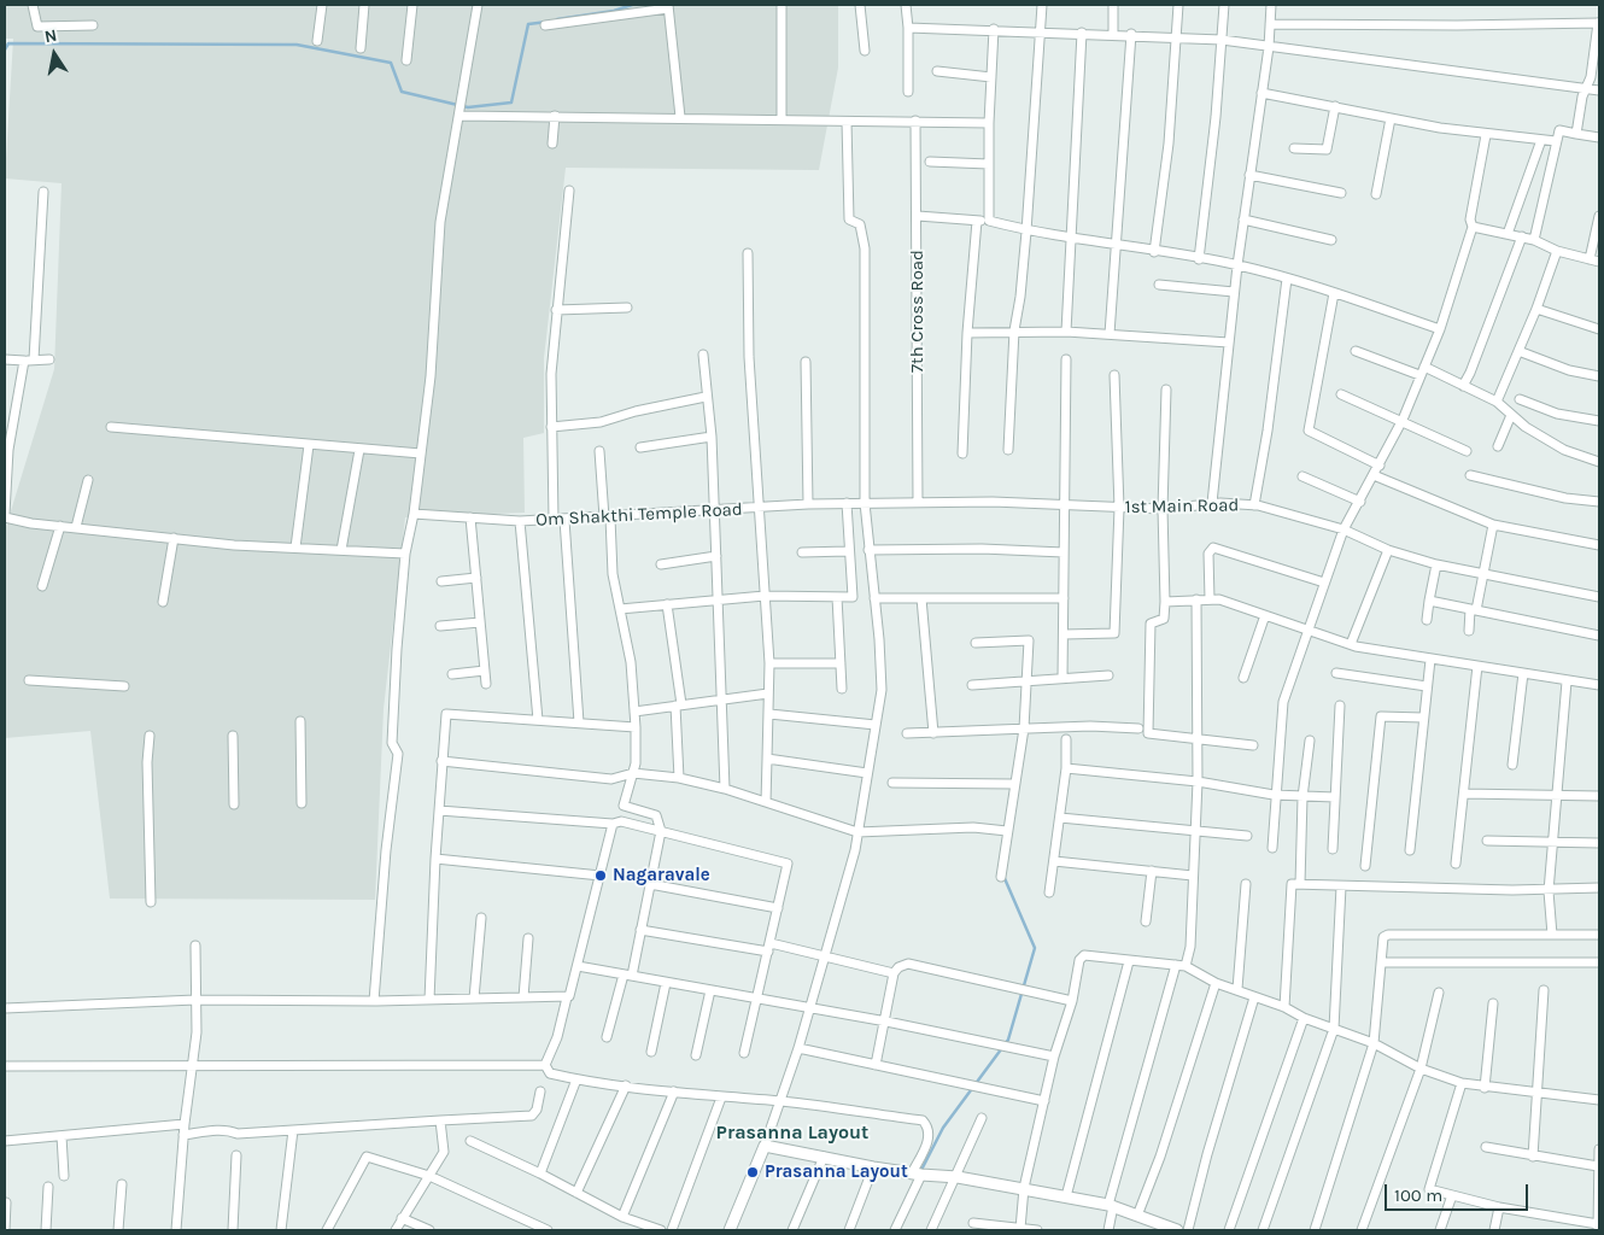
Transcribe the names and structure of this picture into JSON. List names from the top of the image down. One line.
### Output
{"streets":{"street":["7th Cross Road","1st Main Road","Om Shakthi Temple Road"]},"crossings":[["7th Cross Road","1st Main Road"],["1st Main Road","Om Shakthi Temple Road"]],"districts":["Prasanna Layout"],"places":["Nagaravale","Prasanna Layout"],"scale_bar":"100 m","north":"top"}
